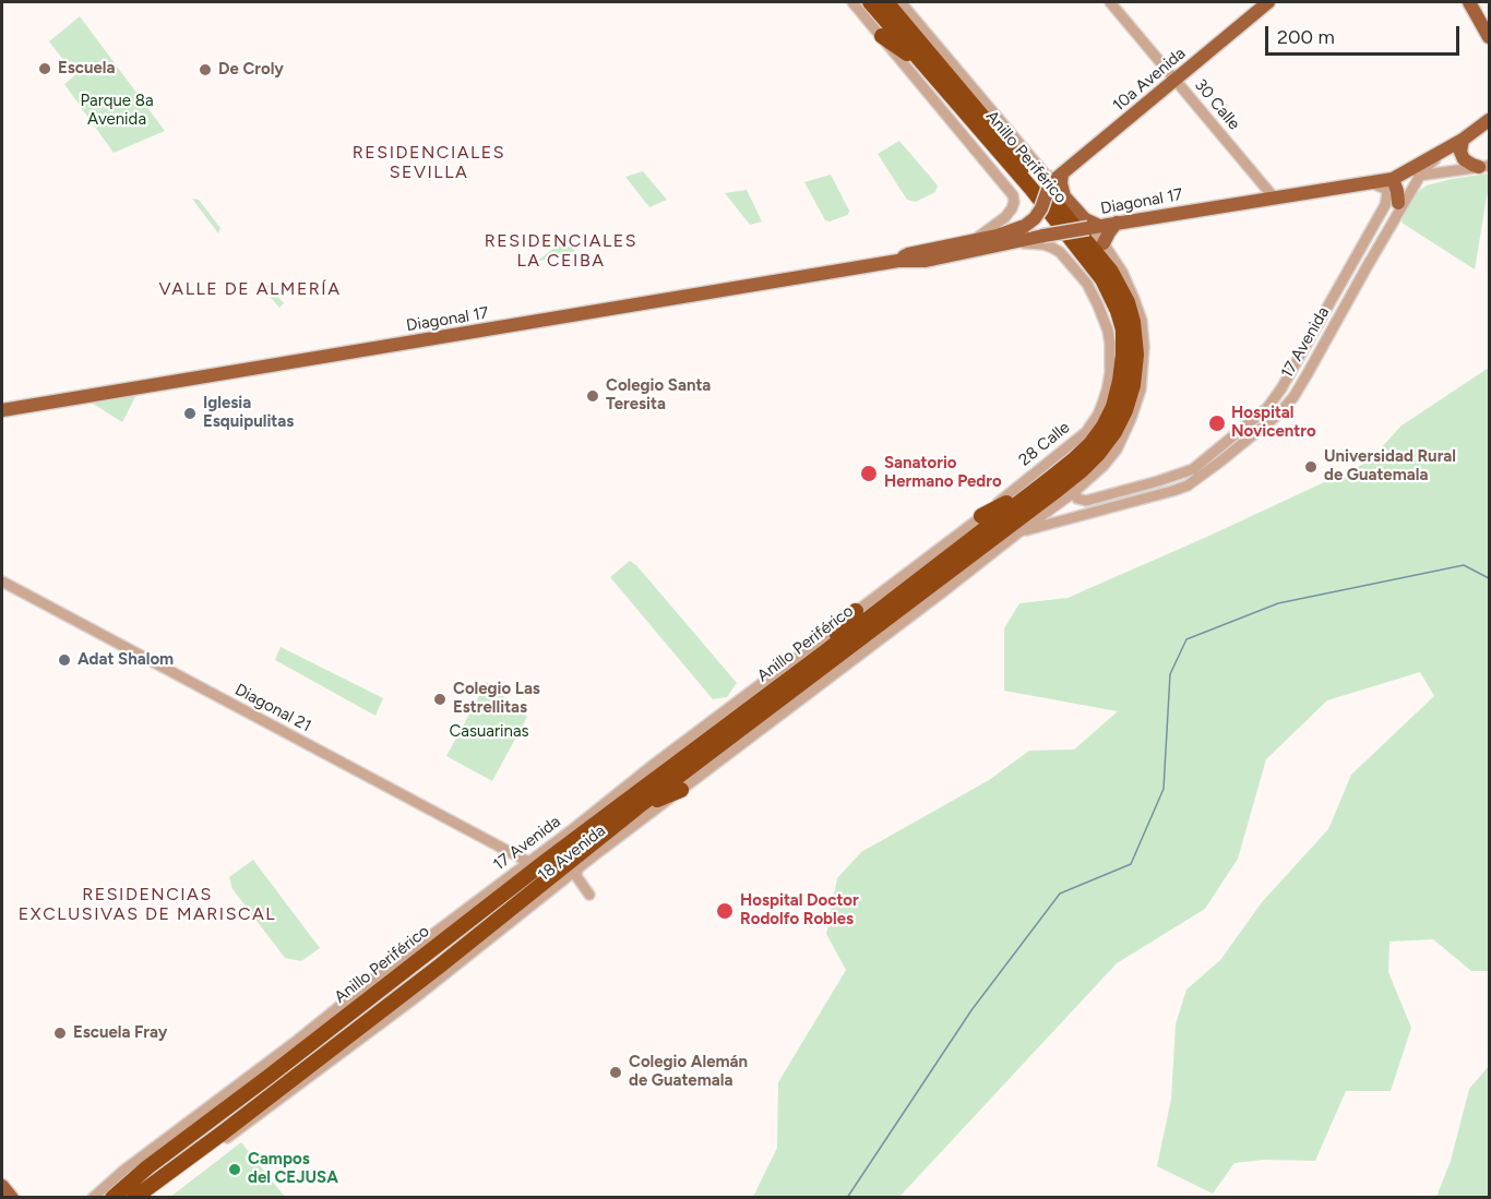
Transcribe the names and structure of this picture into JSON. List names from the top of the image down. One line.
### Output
{"streets":{"highway":["Anillo Periférico"],"main road":["10a Avenida","Diagonal 17","17 Avenida"],"street":["30 Calle","28 Calle","Diagonal 21","18 Avenida"]},"crossings":[["10a Avenida","30 Calle"],["10a Avenida","Diagonal 17"],["30 Calle","Diagonal 17"],["Diagonal 17","17 Avenida"],["Diagonal 17","28 Calle"],["17 Avenida","28 Calle"],["17 Avenida","Diagonal 21"],["17 Avenida","18 Avenida"]],"districts":["RESIDENCIALES SEVILLA","RESIDENCIALES LA CEIBA","VALLE DE ALMERÍA","RESIDENCIAS EXCLUSIVAS DE MARISCAL"],"parks":["Parque 8a Avenida","Casuarinas"],"places":["Escuela","De Croly","Colegio Santa Teresita","Iglesia Esquipulitas","Hospital Novicentro","Universidad Rural de Guatemala","Sanatorio Hermano Pedro","Adat Shalom","Colegio Las Estrellitas","Hospital Doctor Rodolfo Robles","Escuela Fray","Colegio Alemán de Guatemala","Campos del CEJUSA"],"scale_bar":"200 m"}
